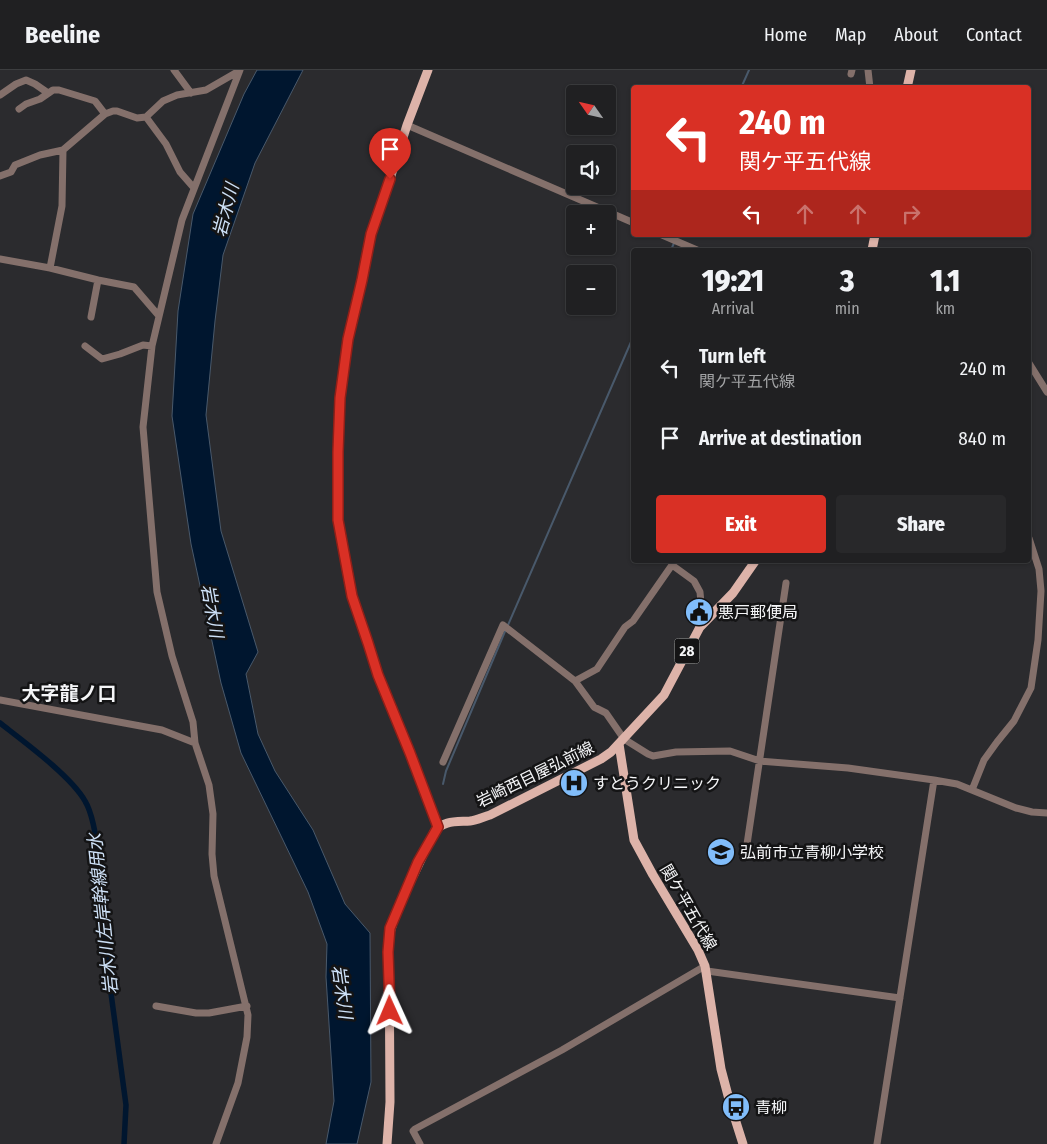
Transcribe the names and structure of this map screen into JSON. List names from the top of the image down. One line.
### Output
{"streets":{"main road":["28","岩崎西目屋弘前線","関ケ平五代線"]},"crossings":[["岩崎西目屋弘前線","関ケ平五代線"]],"districts":["大字龍ノ口"],"water":["岩木川","岩木川左岸幹線用水"],"places":{"public building":["悪戸郵便局"],"hospital":["すとうクリニック"],"school or university":["弘前市立青柳小学校"],"bus stop":["青柳"]},"north":"top left","page":{"header":"Beeline","nav":["Home","Map","About","Contact"],"map_buttons":["+","−"],"turn":["240 m","関ケ平五代線"],"eta":["19:21","Arrival","3","min","1.1","km"],"list":[{"name":"Turn left","note":"関ケ平五代線","value":"240 m"},{"name":"Arrive at destination","value":"840 m"}],"buttons":["Exit","Share"]}}
